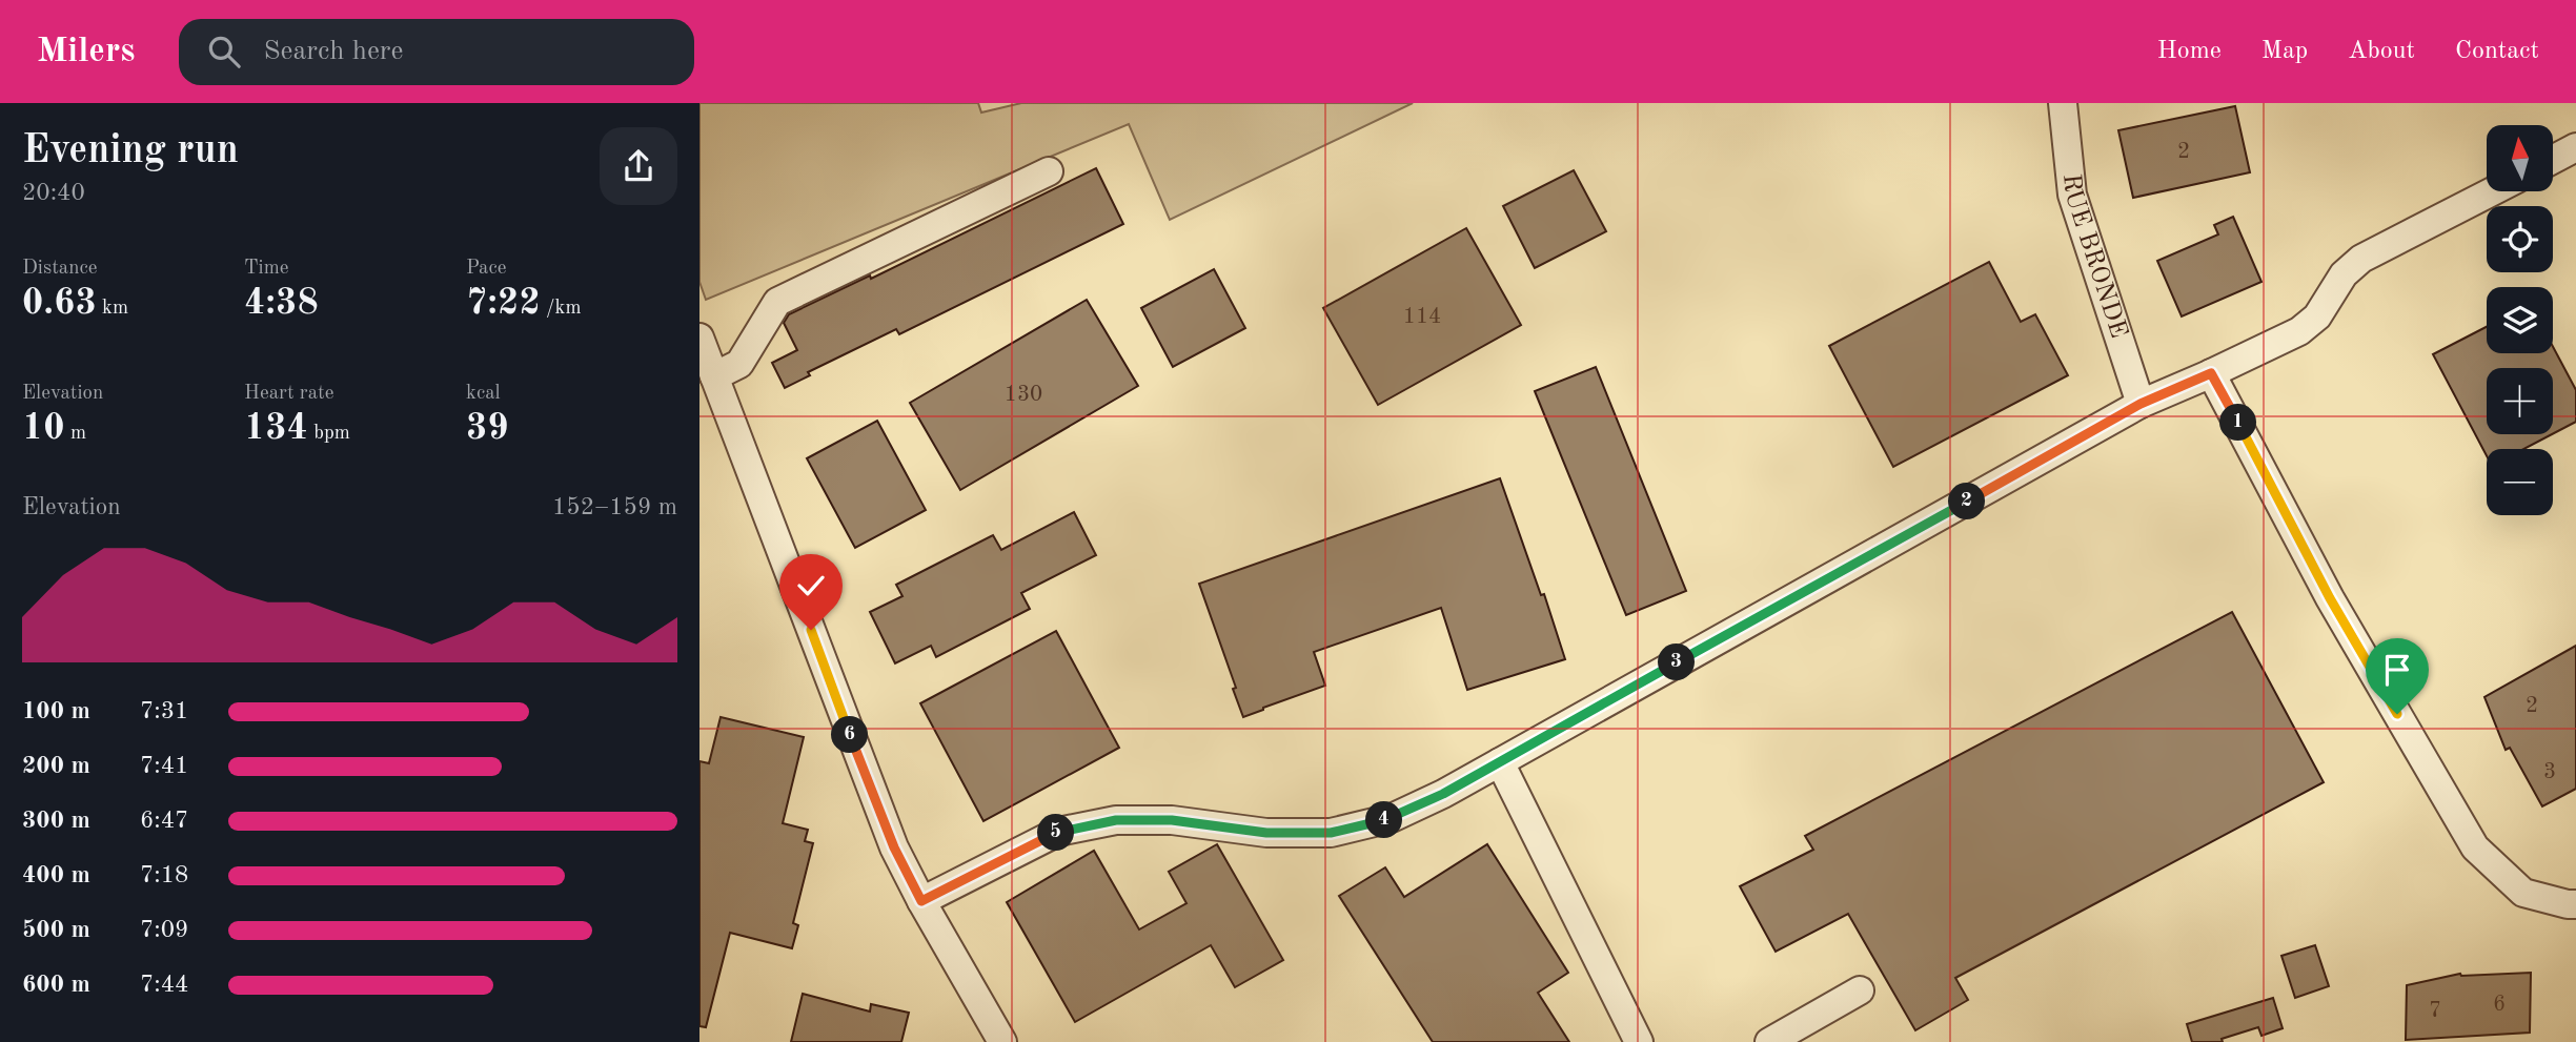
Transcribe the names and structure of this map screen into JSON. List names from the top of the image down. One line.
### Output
{"streets":{"street":["RUE BRONDE"]},"house_numbers":["2","114","130","2","3","6","7"],"north":"top","page":{"header":"Milers","search":"Search here","nav":["Home","Map","About","Contact"],"heading":["Evening run","20:40"],"map_buttons":["+","−"],"stats":[["Distance","0.63 km"],["Time","4:38"],["Pace","7:22 /km"],["Elevation","10 m"],["Heart rate","134 bpm"],["kcal","39"]],"pins":["1","2","3","6","4","5"],"chart":["Elevation","152–159 m"],"list":[{"name":"100 m","note":"7:31"},{"name":"200 m","note":"7:41"},{"name":"300 m","note":"6:47"},{"name":"400 m","note":"7:18"},{"name":"500 m","note":"7:09"},{"name":"600 m","note":"7:44"}]}}
